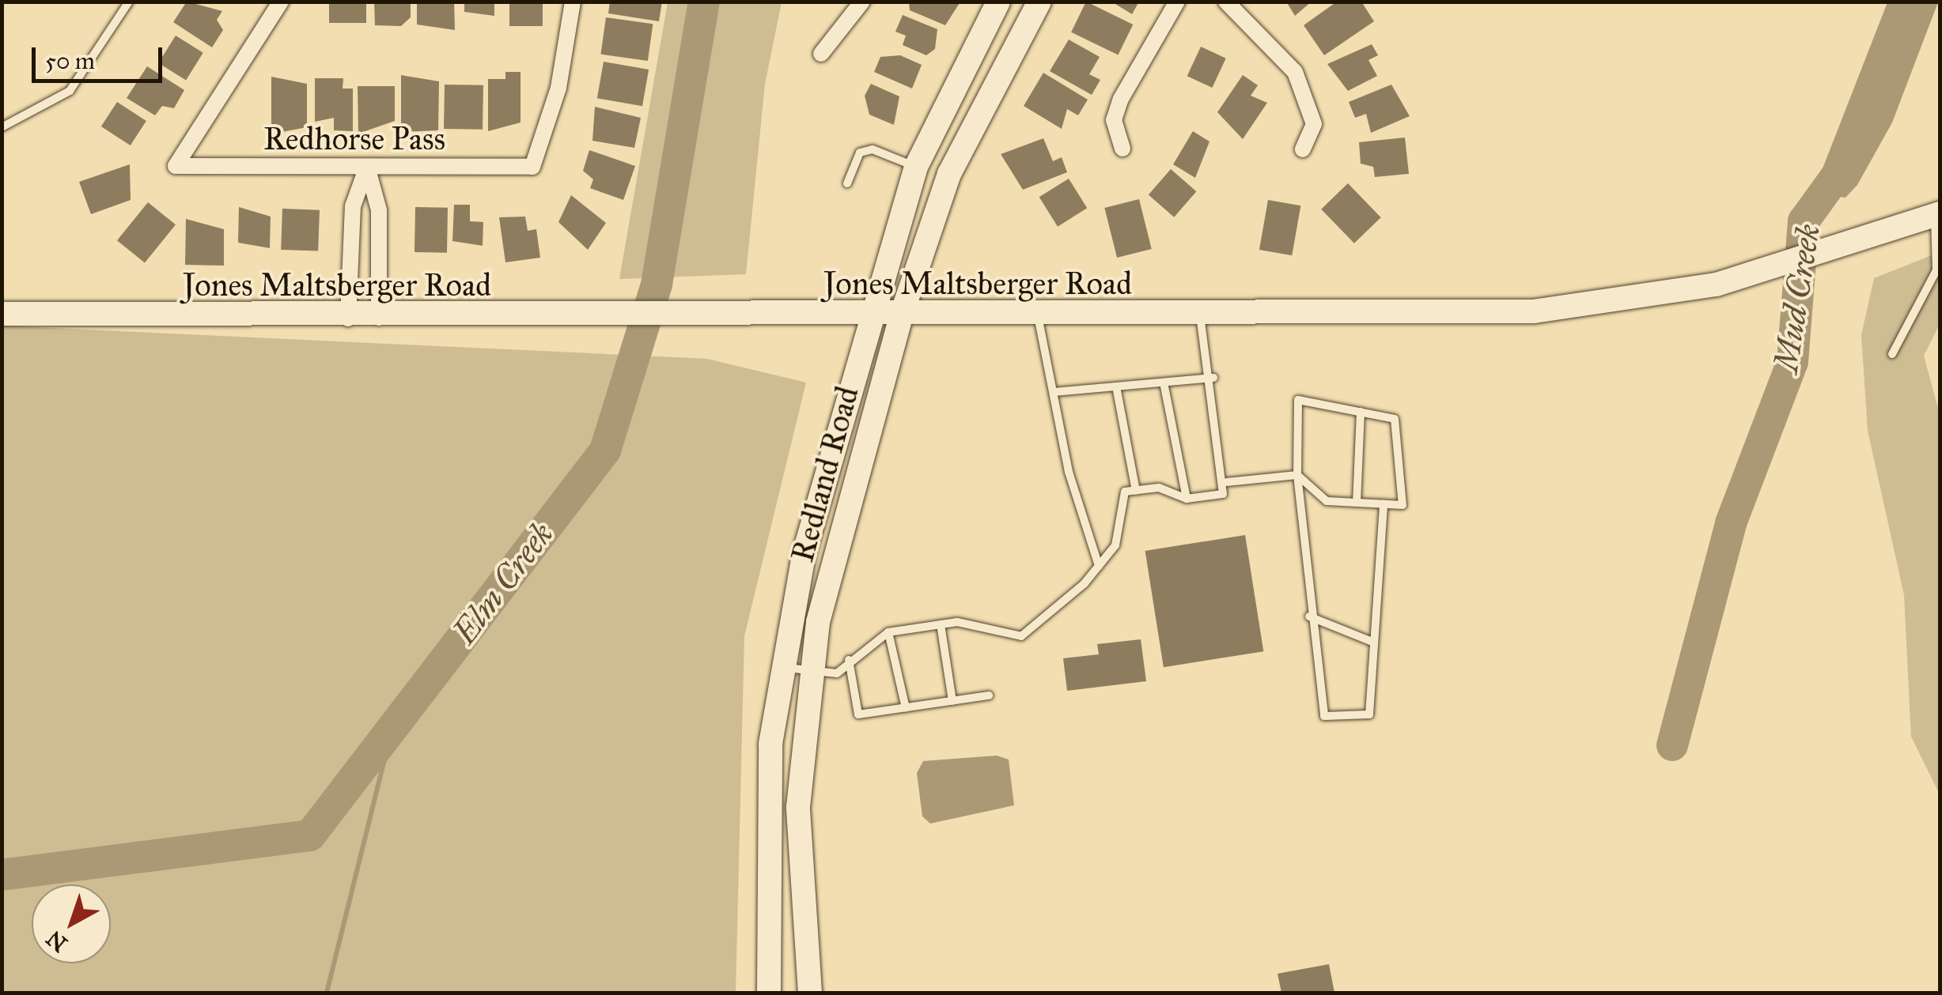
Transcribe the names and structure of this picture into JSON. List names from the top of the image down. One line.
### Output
{"streets":{"main road":["Jones Maltsberger Road","Redland Road"],"street":["Redhorse Pass"]},"crossings":[["Jones Maltsberger Road","Redland Road"]],"water":["Mud Creek","Elm Creek"],"scale_bar":"50 m","north":"bottom left"}
